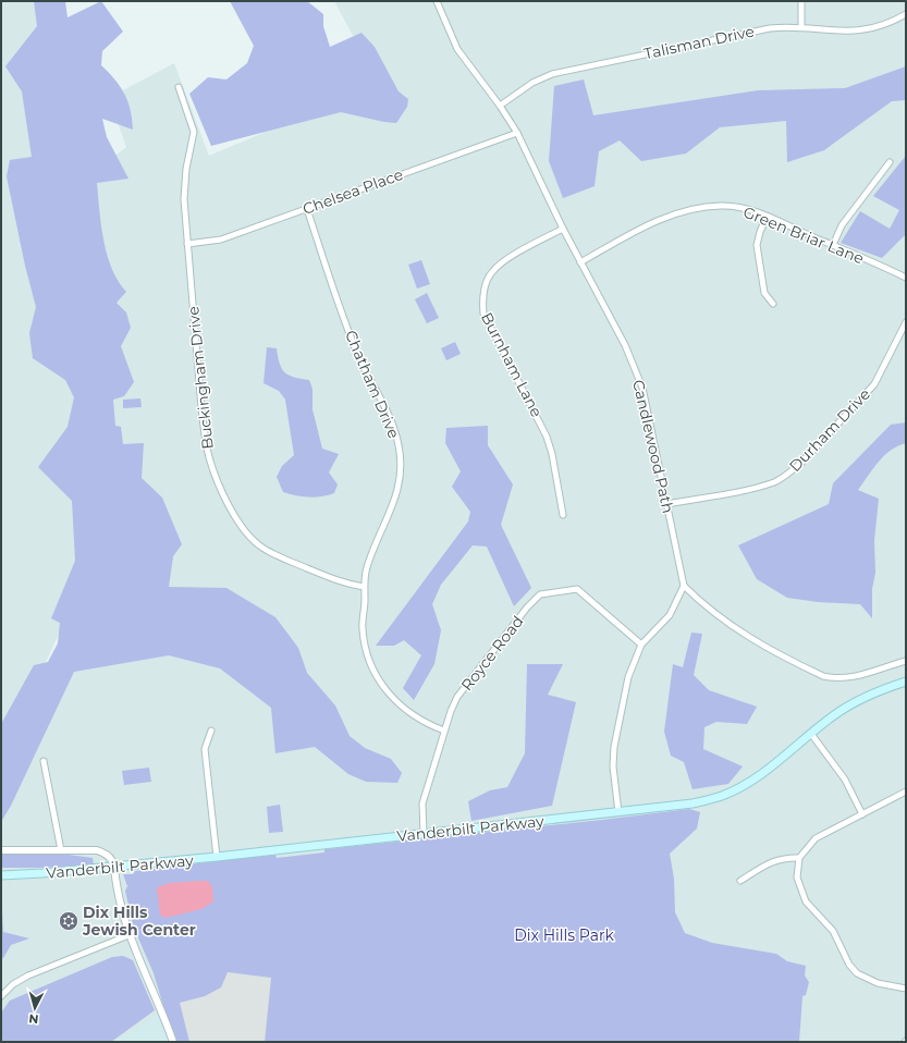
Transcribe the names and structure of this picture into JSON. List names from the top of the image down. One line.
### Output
{"streets":{"main road":["Vanderbilt Parkway"],"street":["Talisman Drive","Chelsea Place","Green Briar Lane","Burnham Lane","Buckingham Drive","Chatham Drive","Durham Drive","Candlewood Path","Royce Road"]},"crossings":[["Talisman Drive","Candlewood Path"],["Chelsea Place","Buckingham Drive"],["Chelsea Place","Chatham Drive"],["Chelsea Place","Candlewood Path"],["Green Briar Lane","Candlewood Path"],["Burnham Lane","Candlewood Path"],["Buckingham Drive","Chatham Drive"],["Chatham Drive","Royce Road"],["Durham Drive","Candlewood Path"],["Royce Road","Vanderbilt Parkway"]],"parks":["Dix Hills Park"],"places":{"synagogue":["Dix Hills Jewish Center"]},"north":"bottom"}
